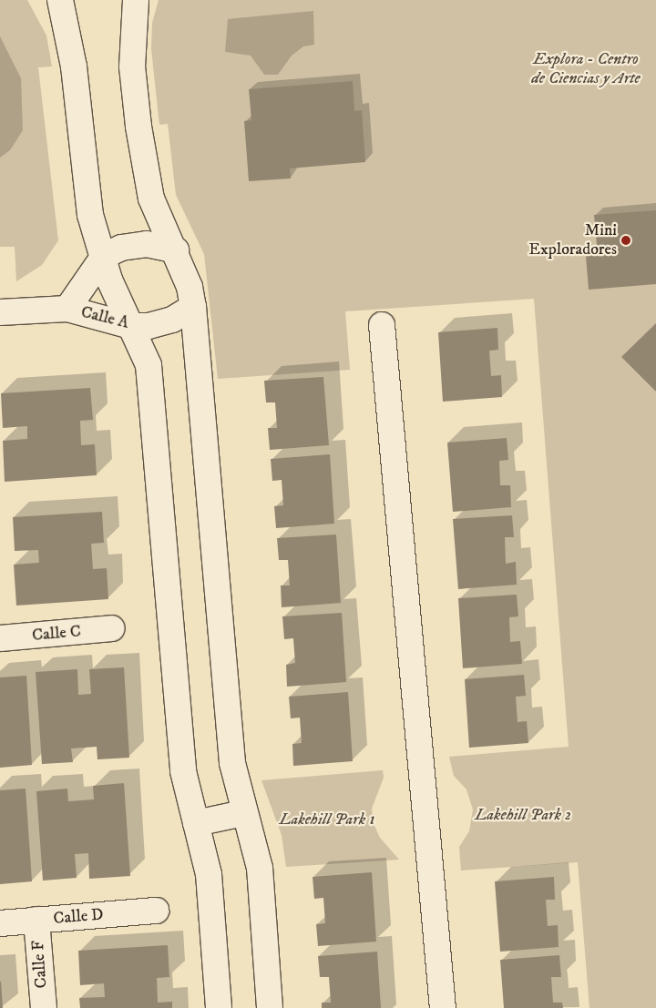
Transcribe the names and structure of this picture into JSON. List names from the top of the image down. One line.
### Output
{"streets":{"street":["Calle A","Calle C","Calle D","Calle F"]},"crossings":[["Calle D","Calle F"]],"parks":["Explora - Centro de Ciencias y Arte","Lakehill Park 2","Lakehill Park 1"],"places":["Mini Exploradores"]}
